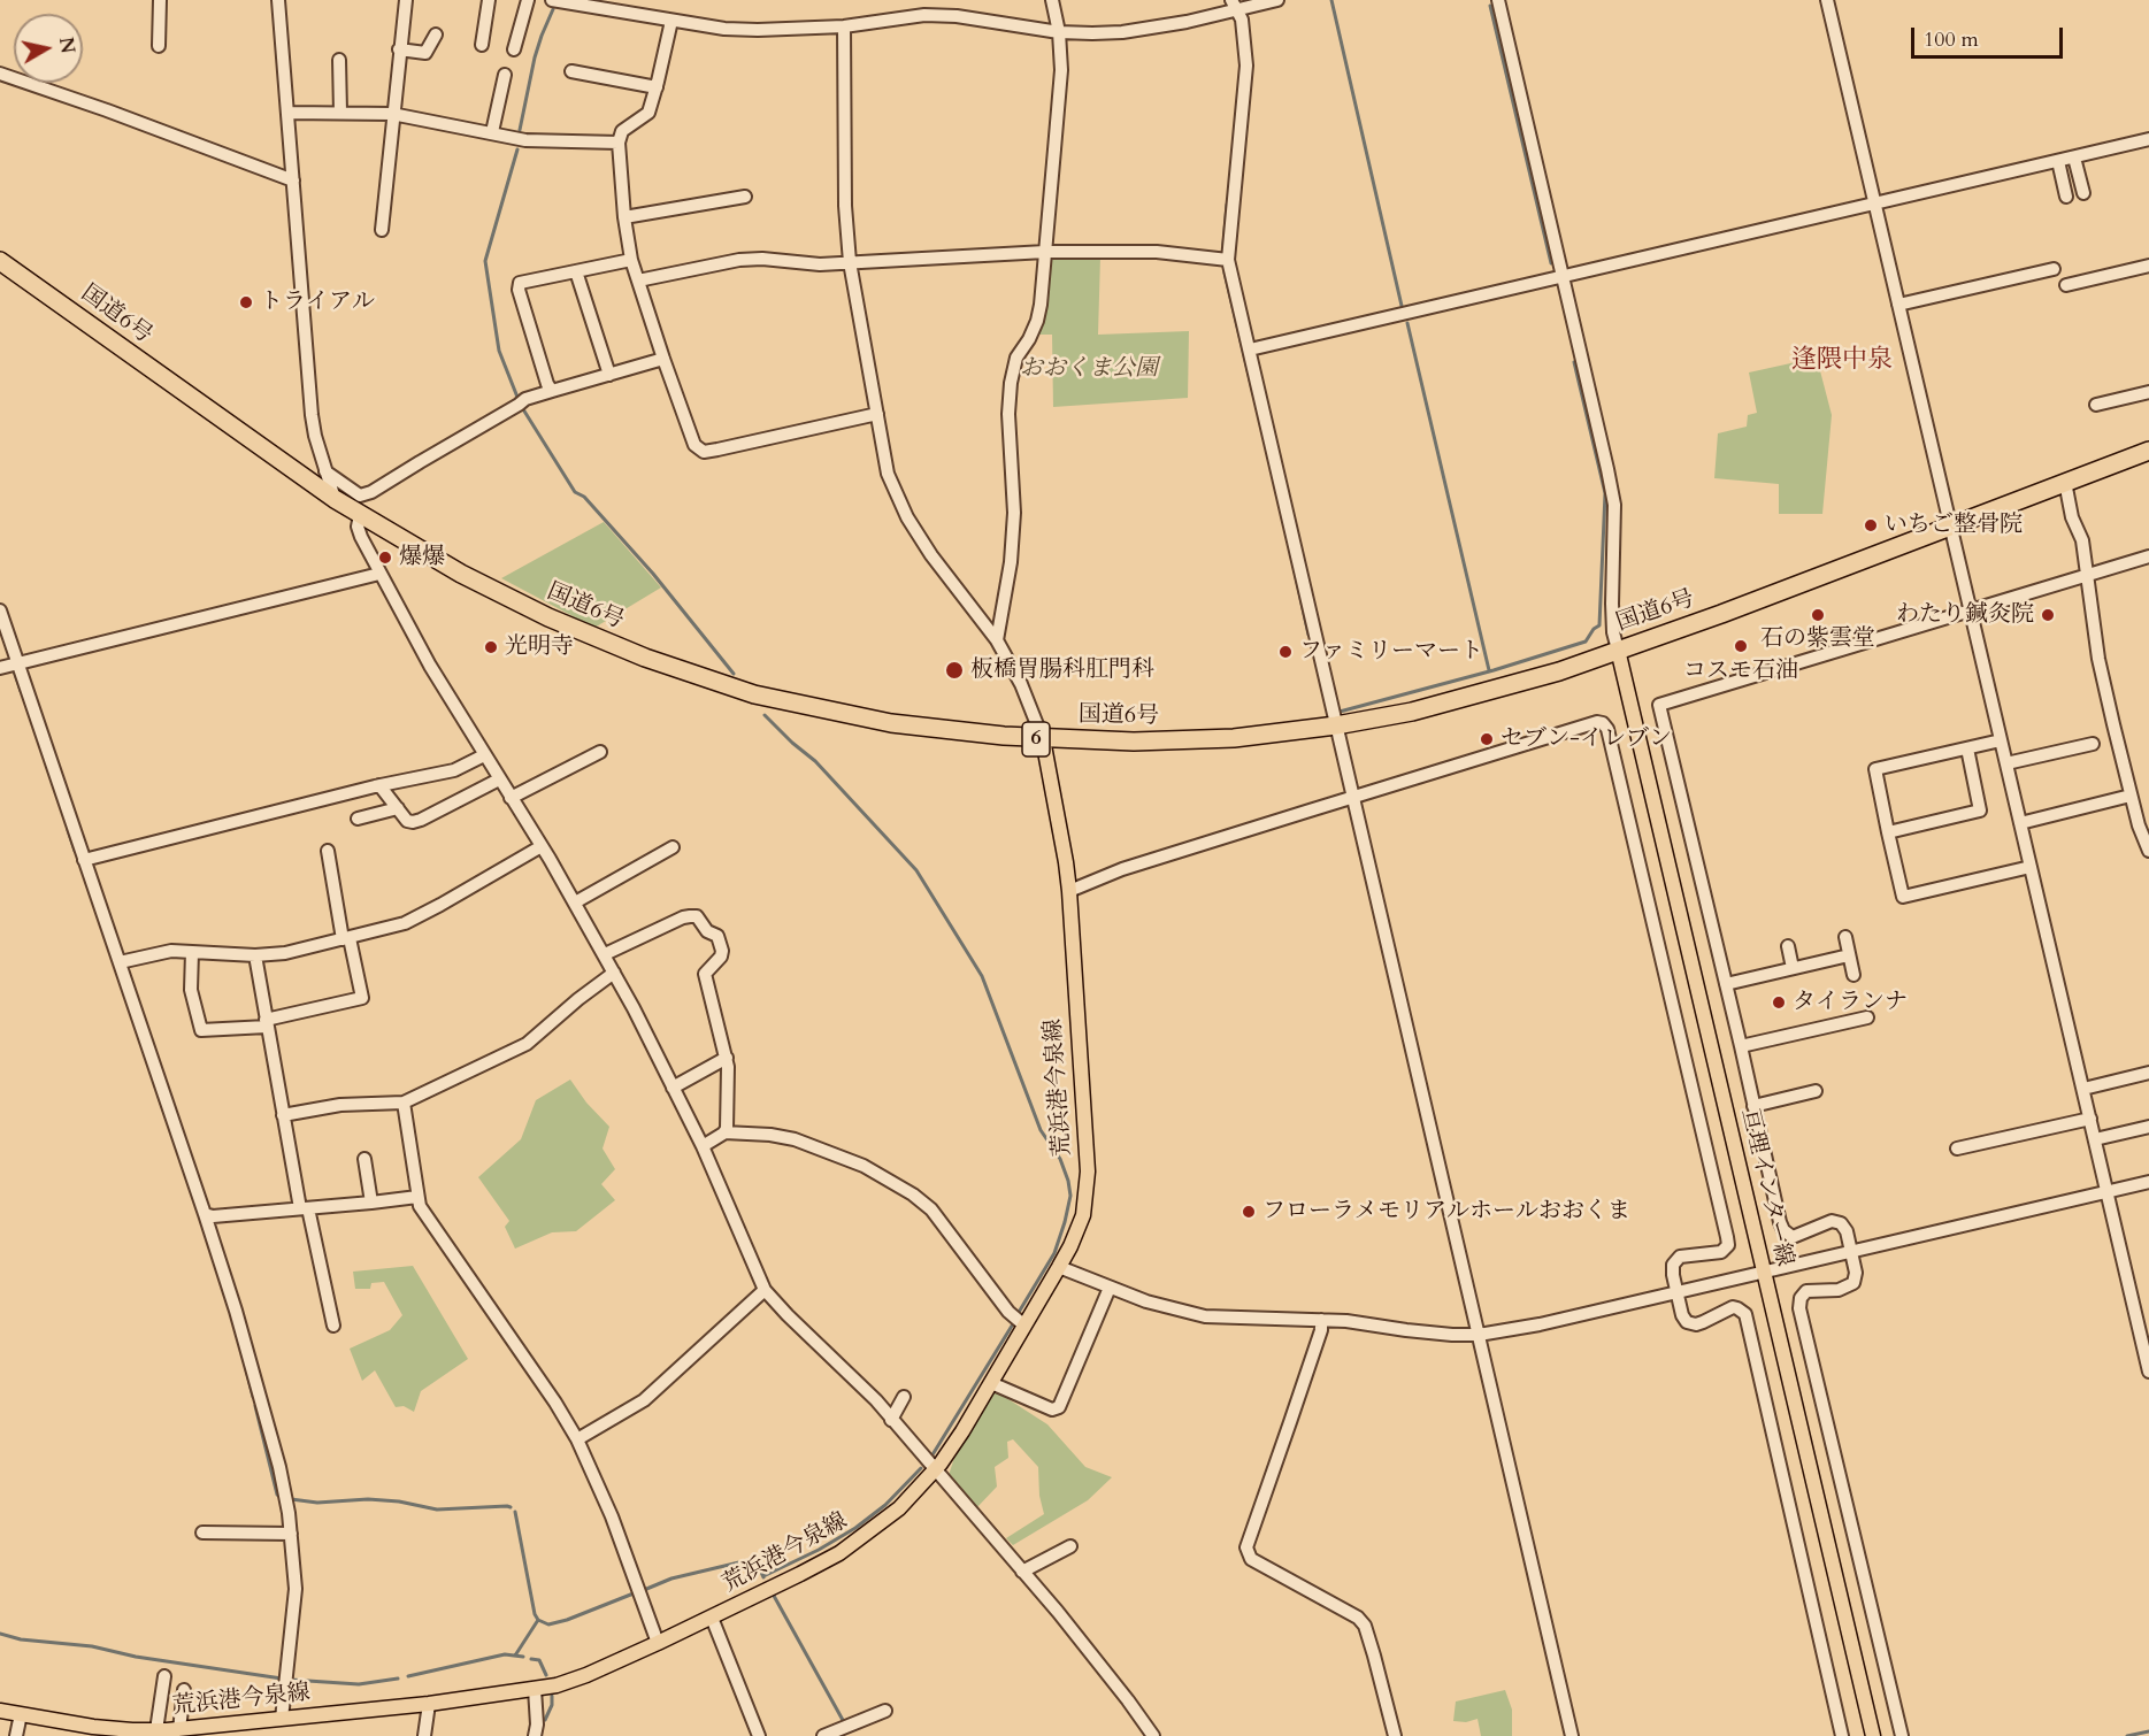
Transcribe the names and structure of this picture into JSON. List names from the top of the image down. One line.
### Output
{"streets":{"highway":["国道6号","6"],"main road":["荒浜港今泉線","亘理インター線"]},"crossings":[["国道6号","荒浜港今泉線"],["国道6号","亘理インター線"]],"districts":["逢隈中泉"],"parks":["おおくま公園"],"places":["トライアル","いちご整骨院","爆爆","石の紫雲堂","わたり鍼灸院","コスモ石油","光明寺","ファミリーマート","板橋胃腸科肛門科","セブン-イレブン","タイランナ","フローラメモリアルホールおおくま"],"scale_bar":"100 m","north":"right"}
